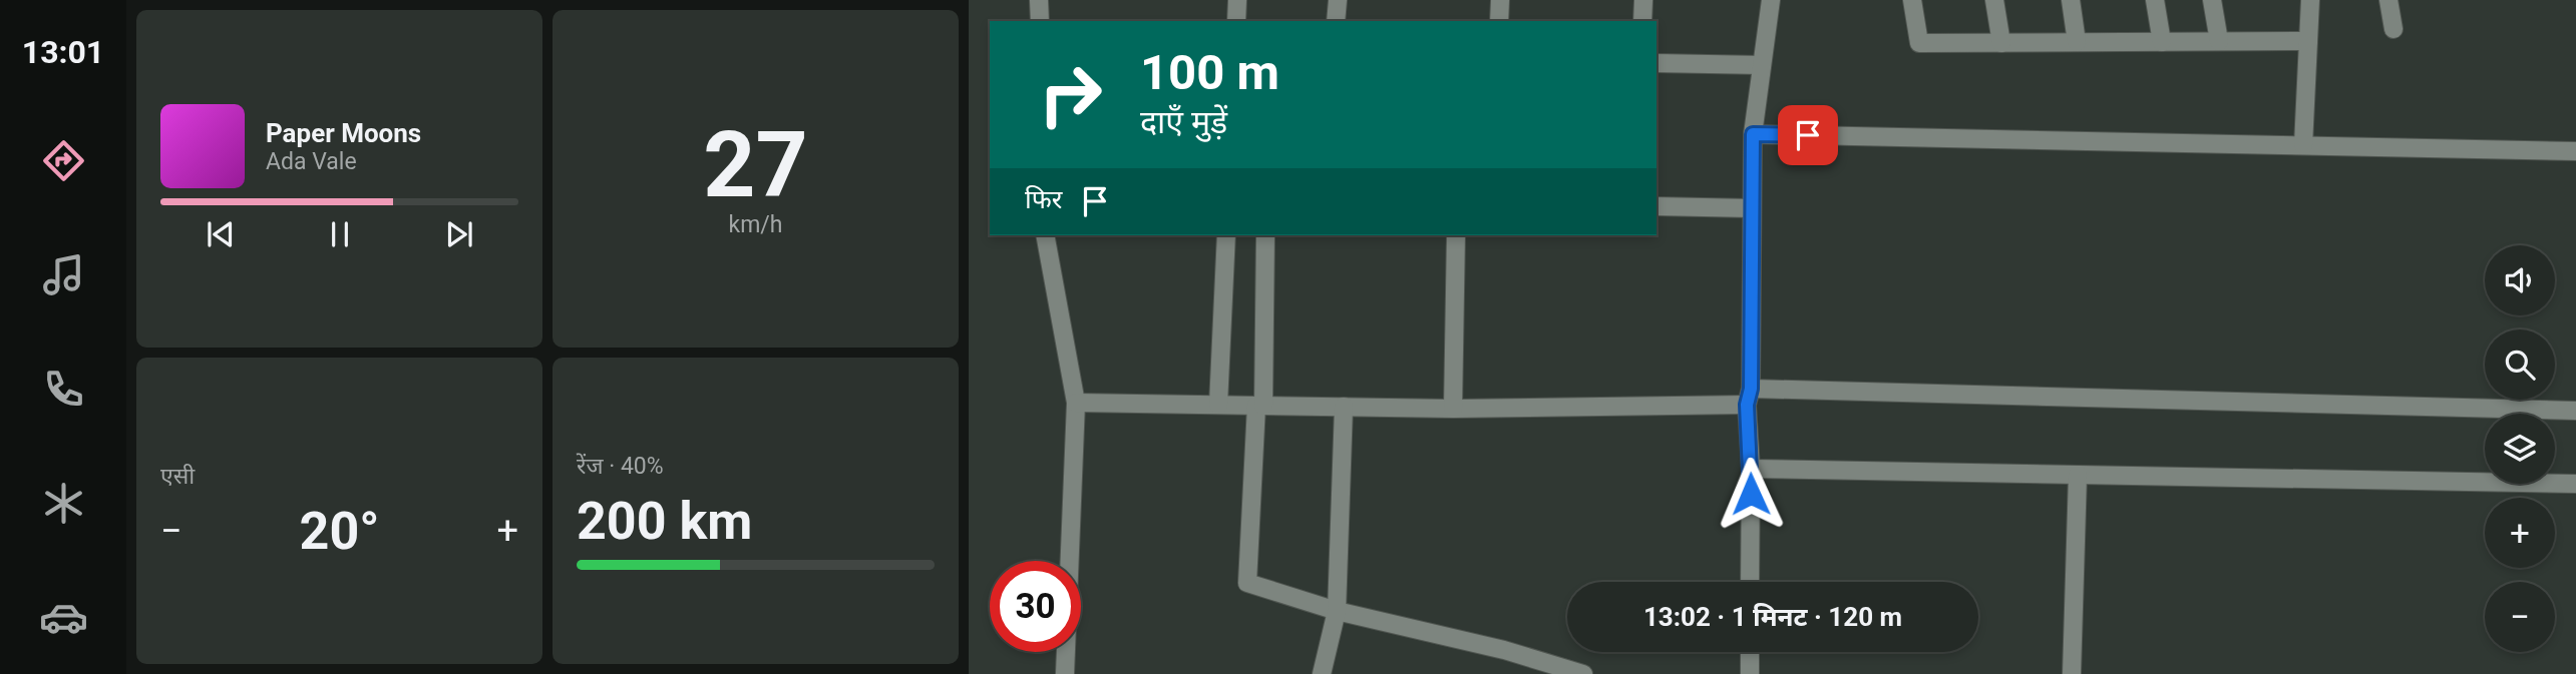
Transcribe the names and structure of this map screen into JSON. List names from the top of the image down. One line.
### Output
{"page":{"tabs":"13:01","tile":[["27","km/h"],"एसी",["रेंज · 40%","200 km"]],"turn":["100 m","दाएँ मुड़ें"],"song":["Paper Moons","Ada Vale"],"then":"फिर","map_buttons":["+","−"],"heat":["−","20°","+"],"limit":"30","trip":"13:02 · 1 मिनट · 120 m"}}
